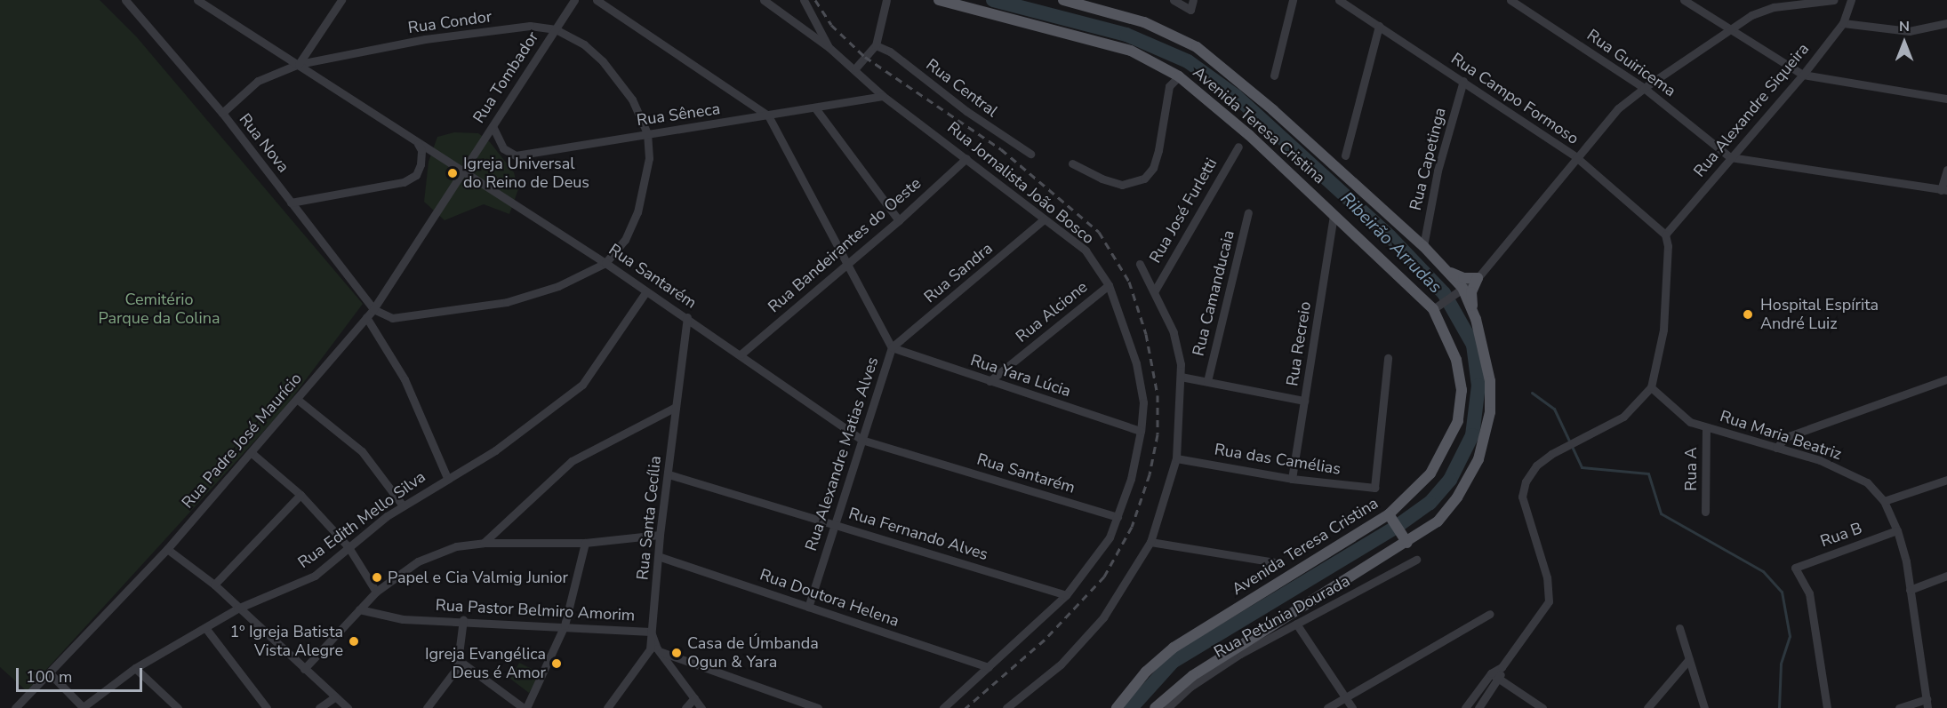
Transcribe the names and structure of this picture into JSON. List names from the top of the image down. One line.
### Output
{"streets":{"main road":["Avenida Teresa Cristina"],"street":["Rua Condor","Rua Guiricema","Rua Tombador","Rua Central","Rua Campo Formoso","Rua Alexandre Siqueira","Rua Sêneca","Rua Nova","Rua Capetinga","Rua Jornalista João Bosco","Rua José Furletti","Rua Bandeirantes do Oeste","Rua Sandra","Rua Santarém","Rua Camanducaia","Rua Alcione","Rua Recreio","Rua Yara Lúcia","Rua Maria Beatriz","Rua Padre José Maurício","Rua Alexandre Matias Alves","Rua das Camélias","Rua A","Rua Santa Cecília","Rua Edith Mello Silva","Rua Fernando Alves","Rua B","Rua Doutora Helena","Rua Pastor Belmiro Amorim","Rua Petúnia Dourada"]},"crossings":[["Rua Condor","Rua Tombador"],["Rua Condor","Rua Sêneca"],["Rua Condor","Rua Nova"],["Rua Condor","Rua Santarém"],["Rua Condor","Rua Padre José Maurício"],["Rua Guiricema","Rua Alexandre Siqueira"],["Rua Tombador","Rua Sêneca"],["Rua Tombador","Rua Santarém"],["Rua Tombador","Rua Padre José Maurício"],["Rua Campo Formoso","Rua Alexandre Siqueira"],["Rua Campo Formoso","Rua Capetinga"],["Rua Sêneca","Rua Jornalista João Bosco"],["Rua Sêneca","Rua Alexandre Matias Alves"],["Avenida Teresa Cristina","Rua Capetinga"],["Avenida Teresa Cristina","Rua Recreio"],["Rua Nova","Rua Padre José Maurício"],["Rua Jornalista João Bosco","Rua Bandeirantes do Oeste"],["Rua Jornalista João Bosco","Rua Sandra"],["Rua Jornalista João Bosco","Rua Santarém"],["Rua Jornalista João Bosco","Rua Alcione"],["Rua Jornalista João Bosco","Rua Yara Lúcia"],["Rua Jornalista João Bosco","Rua Fernando Alves"],["Rua Jornalista João Bosco","Rua Doutora Helena"],["Rua Bandeirantes do Oeste","Rua Santarém"],["Rua Bandeirantes do Oeste","Rua Alexandre Matias Alves"],["Rua Sandra","Rua Yara Lúcia"],["Rua Sandra","Rua Alexandre Matias Alves"],["Rua Santarém","Rua Padre José Maurício"],["Rua Santarém","Rua Alexandre Matias Alves"],["Rua Santarém","Rua Santa Cecília"],["Rua Santarém","Rua Edith Mello Silva"],["Rua Alcione","Rua Yara Lúcia"],["Rua Recreio","Rua das Camélias"],["Rua Yara Lúcia","Rua Alexandre Matias Alves"],["Rua Maria Beatriz","Rua A"],["Rua Maria Beatriz","Rua B"],["Rua Alexandre Matias Alves","Rua Fernando Alves"],["Rua Alexandre Matias Alves","Rua Doutora Helena"],["Rua Santa Cecília","Rua Fernando Alves"],["Rua Santa Cecília","Rua Doutora Helena"],["Rua Santa Cecília","Rua Pastor Belmiro Amorim"]],"water":["Ribeirão Arrudas"],"parks":["Cemitério Parque da Colina"],"places":["Igreja Universal do Reino de Deus","Hospital Espírita André Luiz","Papel e Cia Valmig Junior","1º Igreja Batista Vista Alegre","Casa de Úmbanda Ogun & Yara","Igreja Evangélica Deus é Amor"],"scale_bar":"100 m","north":"top"}
